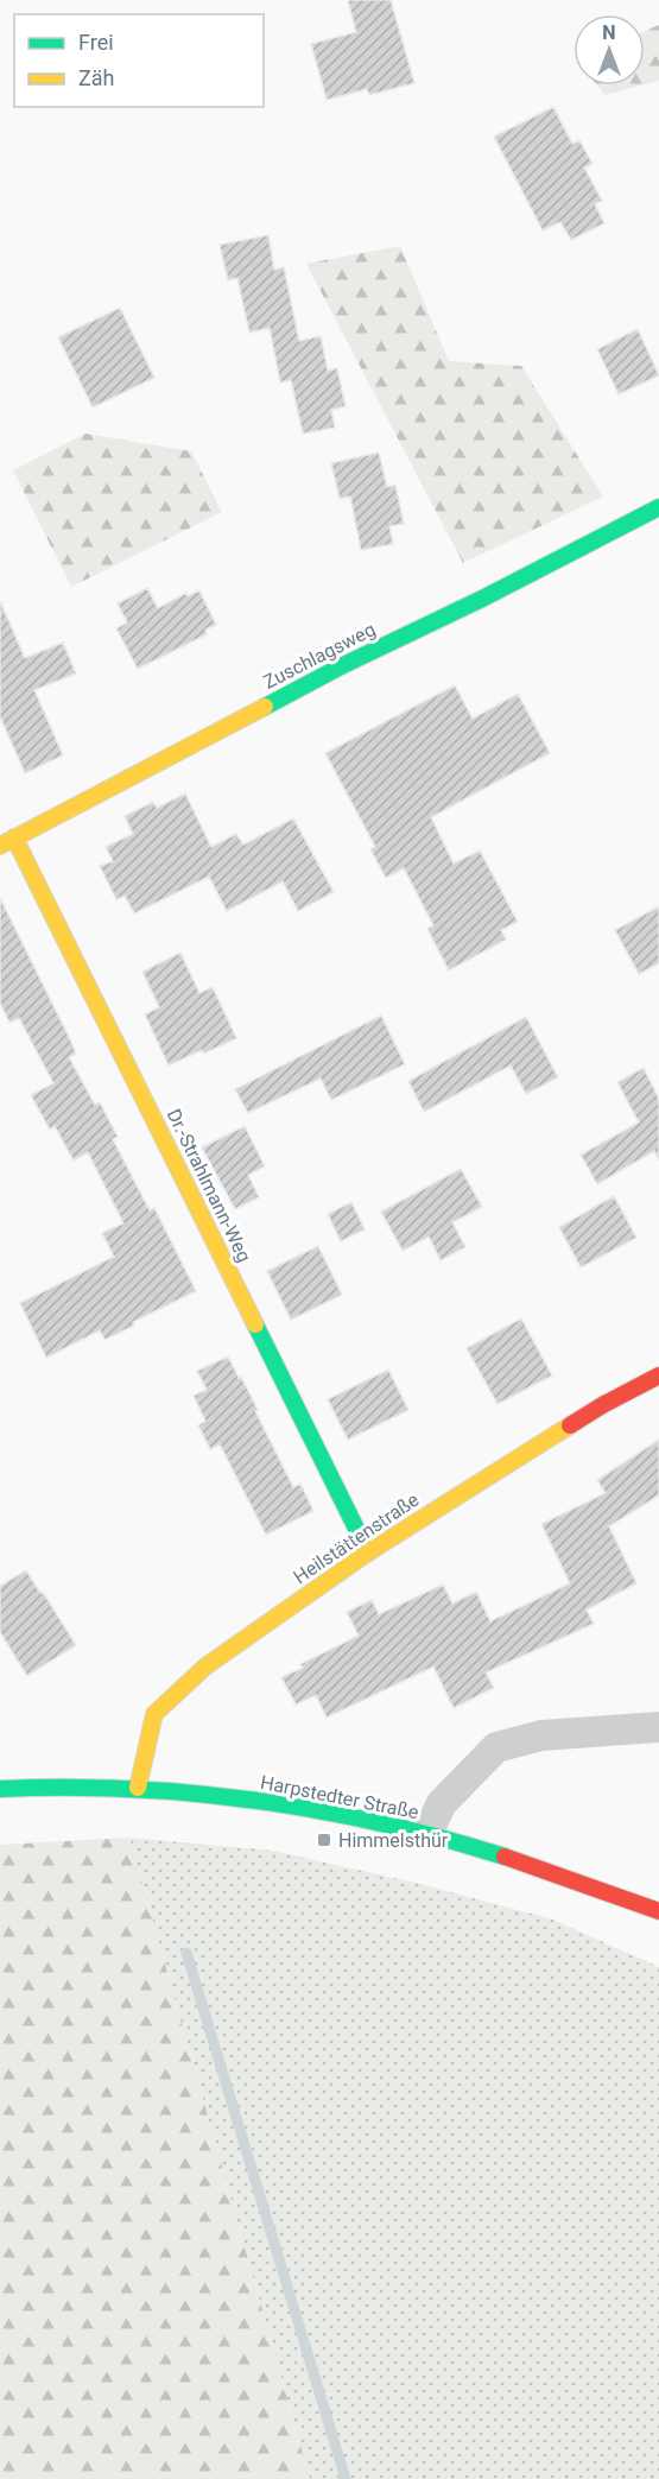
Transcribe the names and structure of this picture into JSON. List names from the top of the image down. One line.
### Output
{"streets":{"street":["Zuschlagsweg","Dr.-Strahlmann-Weg","Heilstättenstraße","Harpstedter Straße"]},"crossings":[["Zuschlagsweg","Dr.-Strahlmann-Weg"],["Dr.-Strahlmann-Weg","Heilstättenstraße"],["Heilstättenstraße","Harpstedter Straße"]],"places":{"transit":["Himmelsthür"]},"legend":["Frei","Zäh"],"north":"top"}
